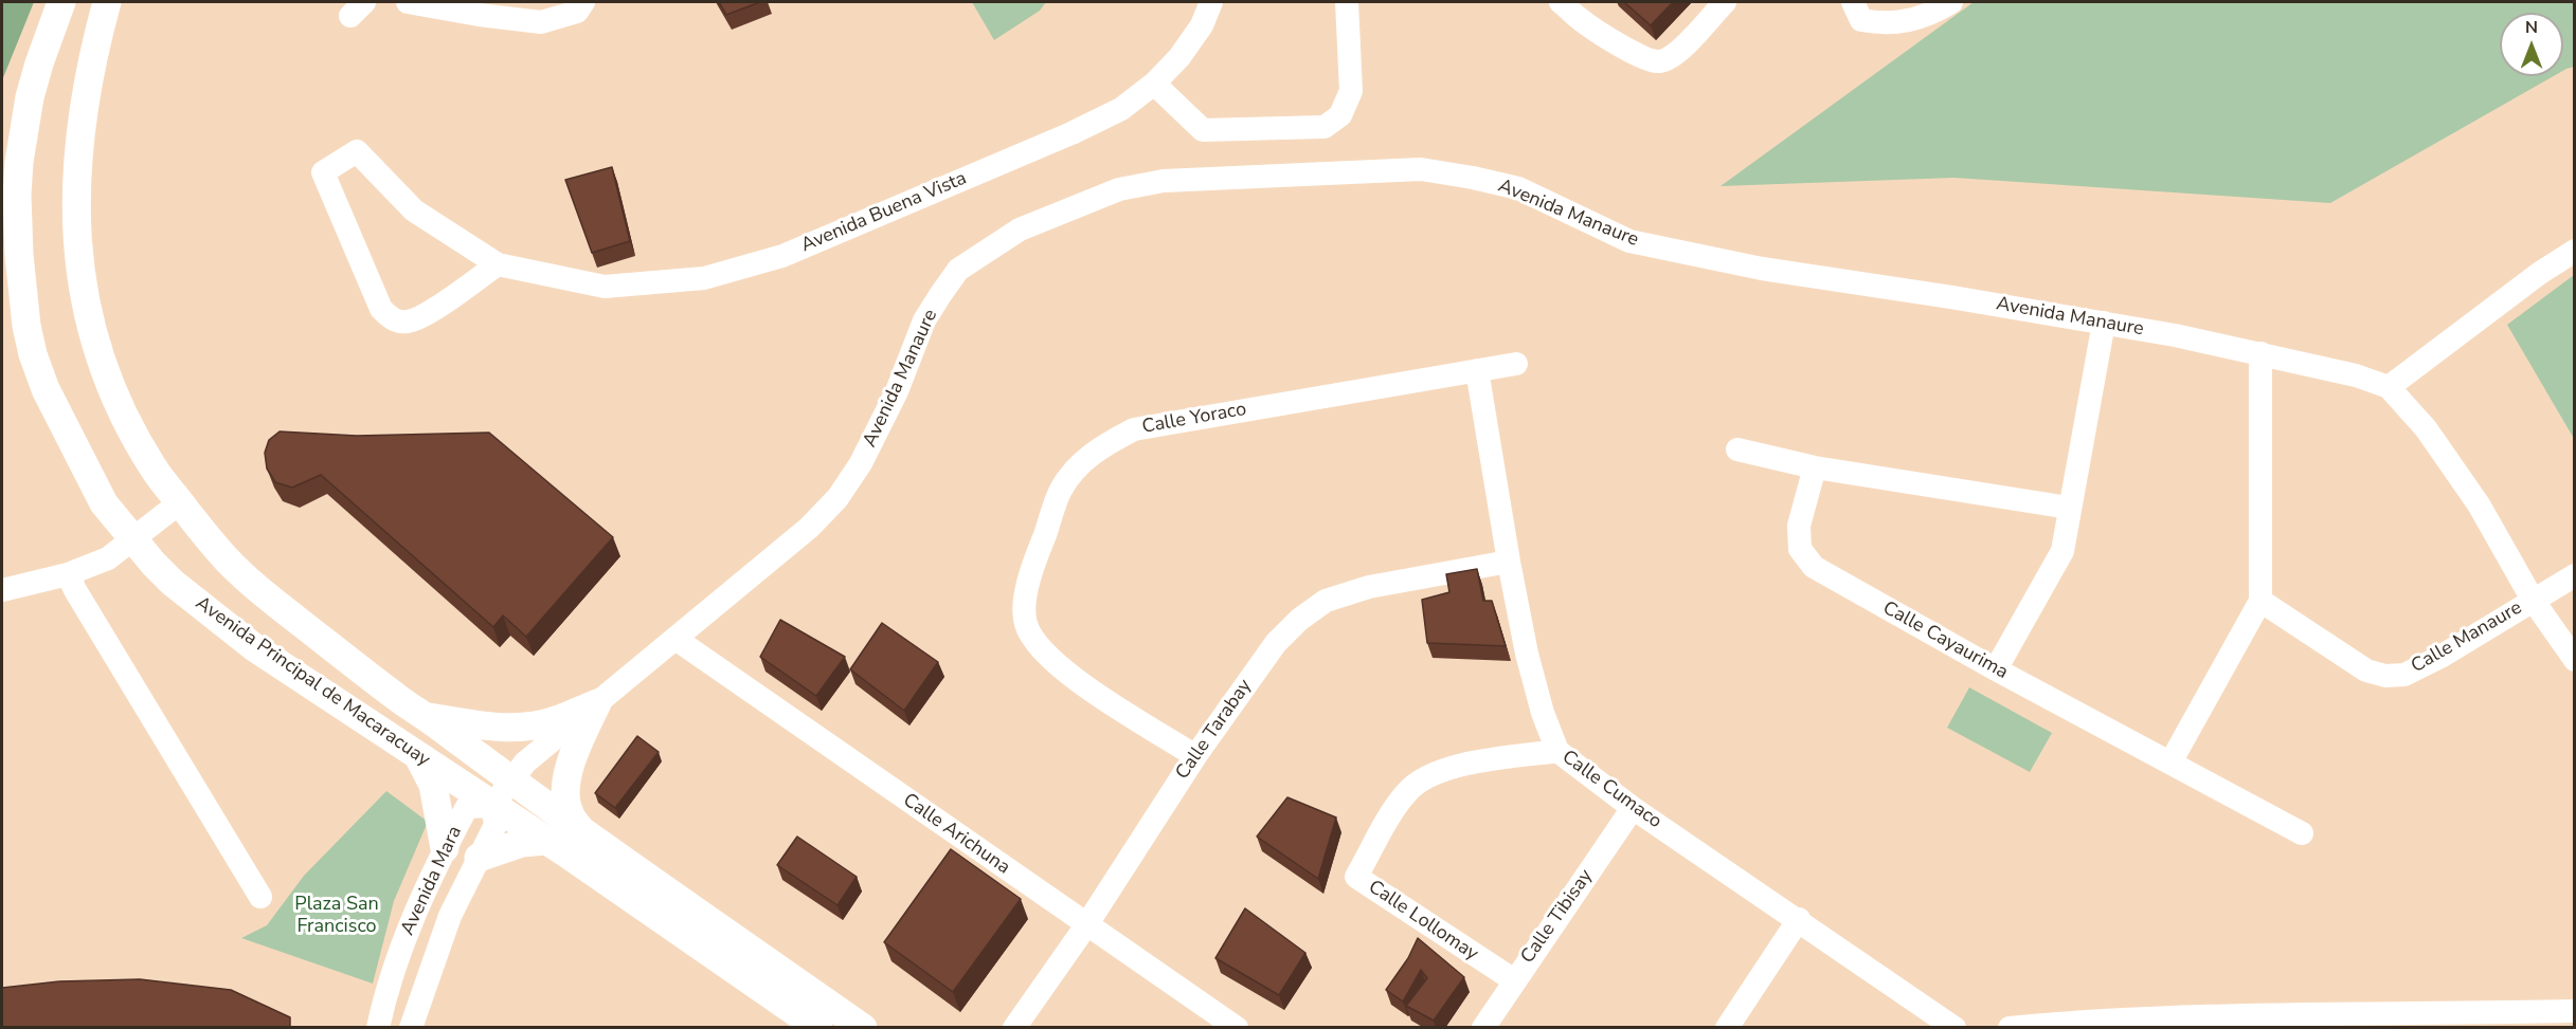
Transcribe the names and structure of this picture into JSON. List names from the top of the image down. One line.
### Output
{"streets":{"street":["Avenida Buena Vista","Avenida Manaure","Calle Yoraco","Calle Manaure","Calle Cayaurima","Avenida Principal de Macaracuay","Calle Tarabay","Calle Cumaco","Calle Arichuna","Avenida Mara","Calle Tibisay","Calle Lollomay"]},"crossings":[["Avenida Manaure","Calle Manaure"],["Avenida Manaure","Avenida Principal de Macaracuay"],["Avenida Manaure","Calle Arichuna"],["Avenida Manaure","Avenida Mara"],["Calle Yoraco","Calle Tarabay"],["Calle Yoraco","Calle Cumaco"],["Avenida Principal de Macaracuay","Avenida Mara"],["Calle Tarabay","Calle Cumaco"],["Calle Tarabay","Calle Arichuna"],["Calle Cumaco","Calle Tibisay"],["Calle Cumaco","Calle Lollomay"],["Calle Tibisay","Calle Lollomay"]],"parks":["Plaza San Francisco"],"north":"top"}
